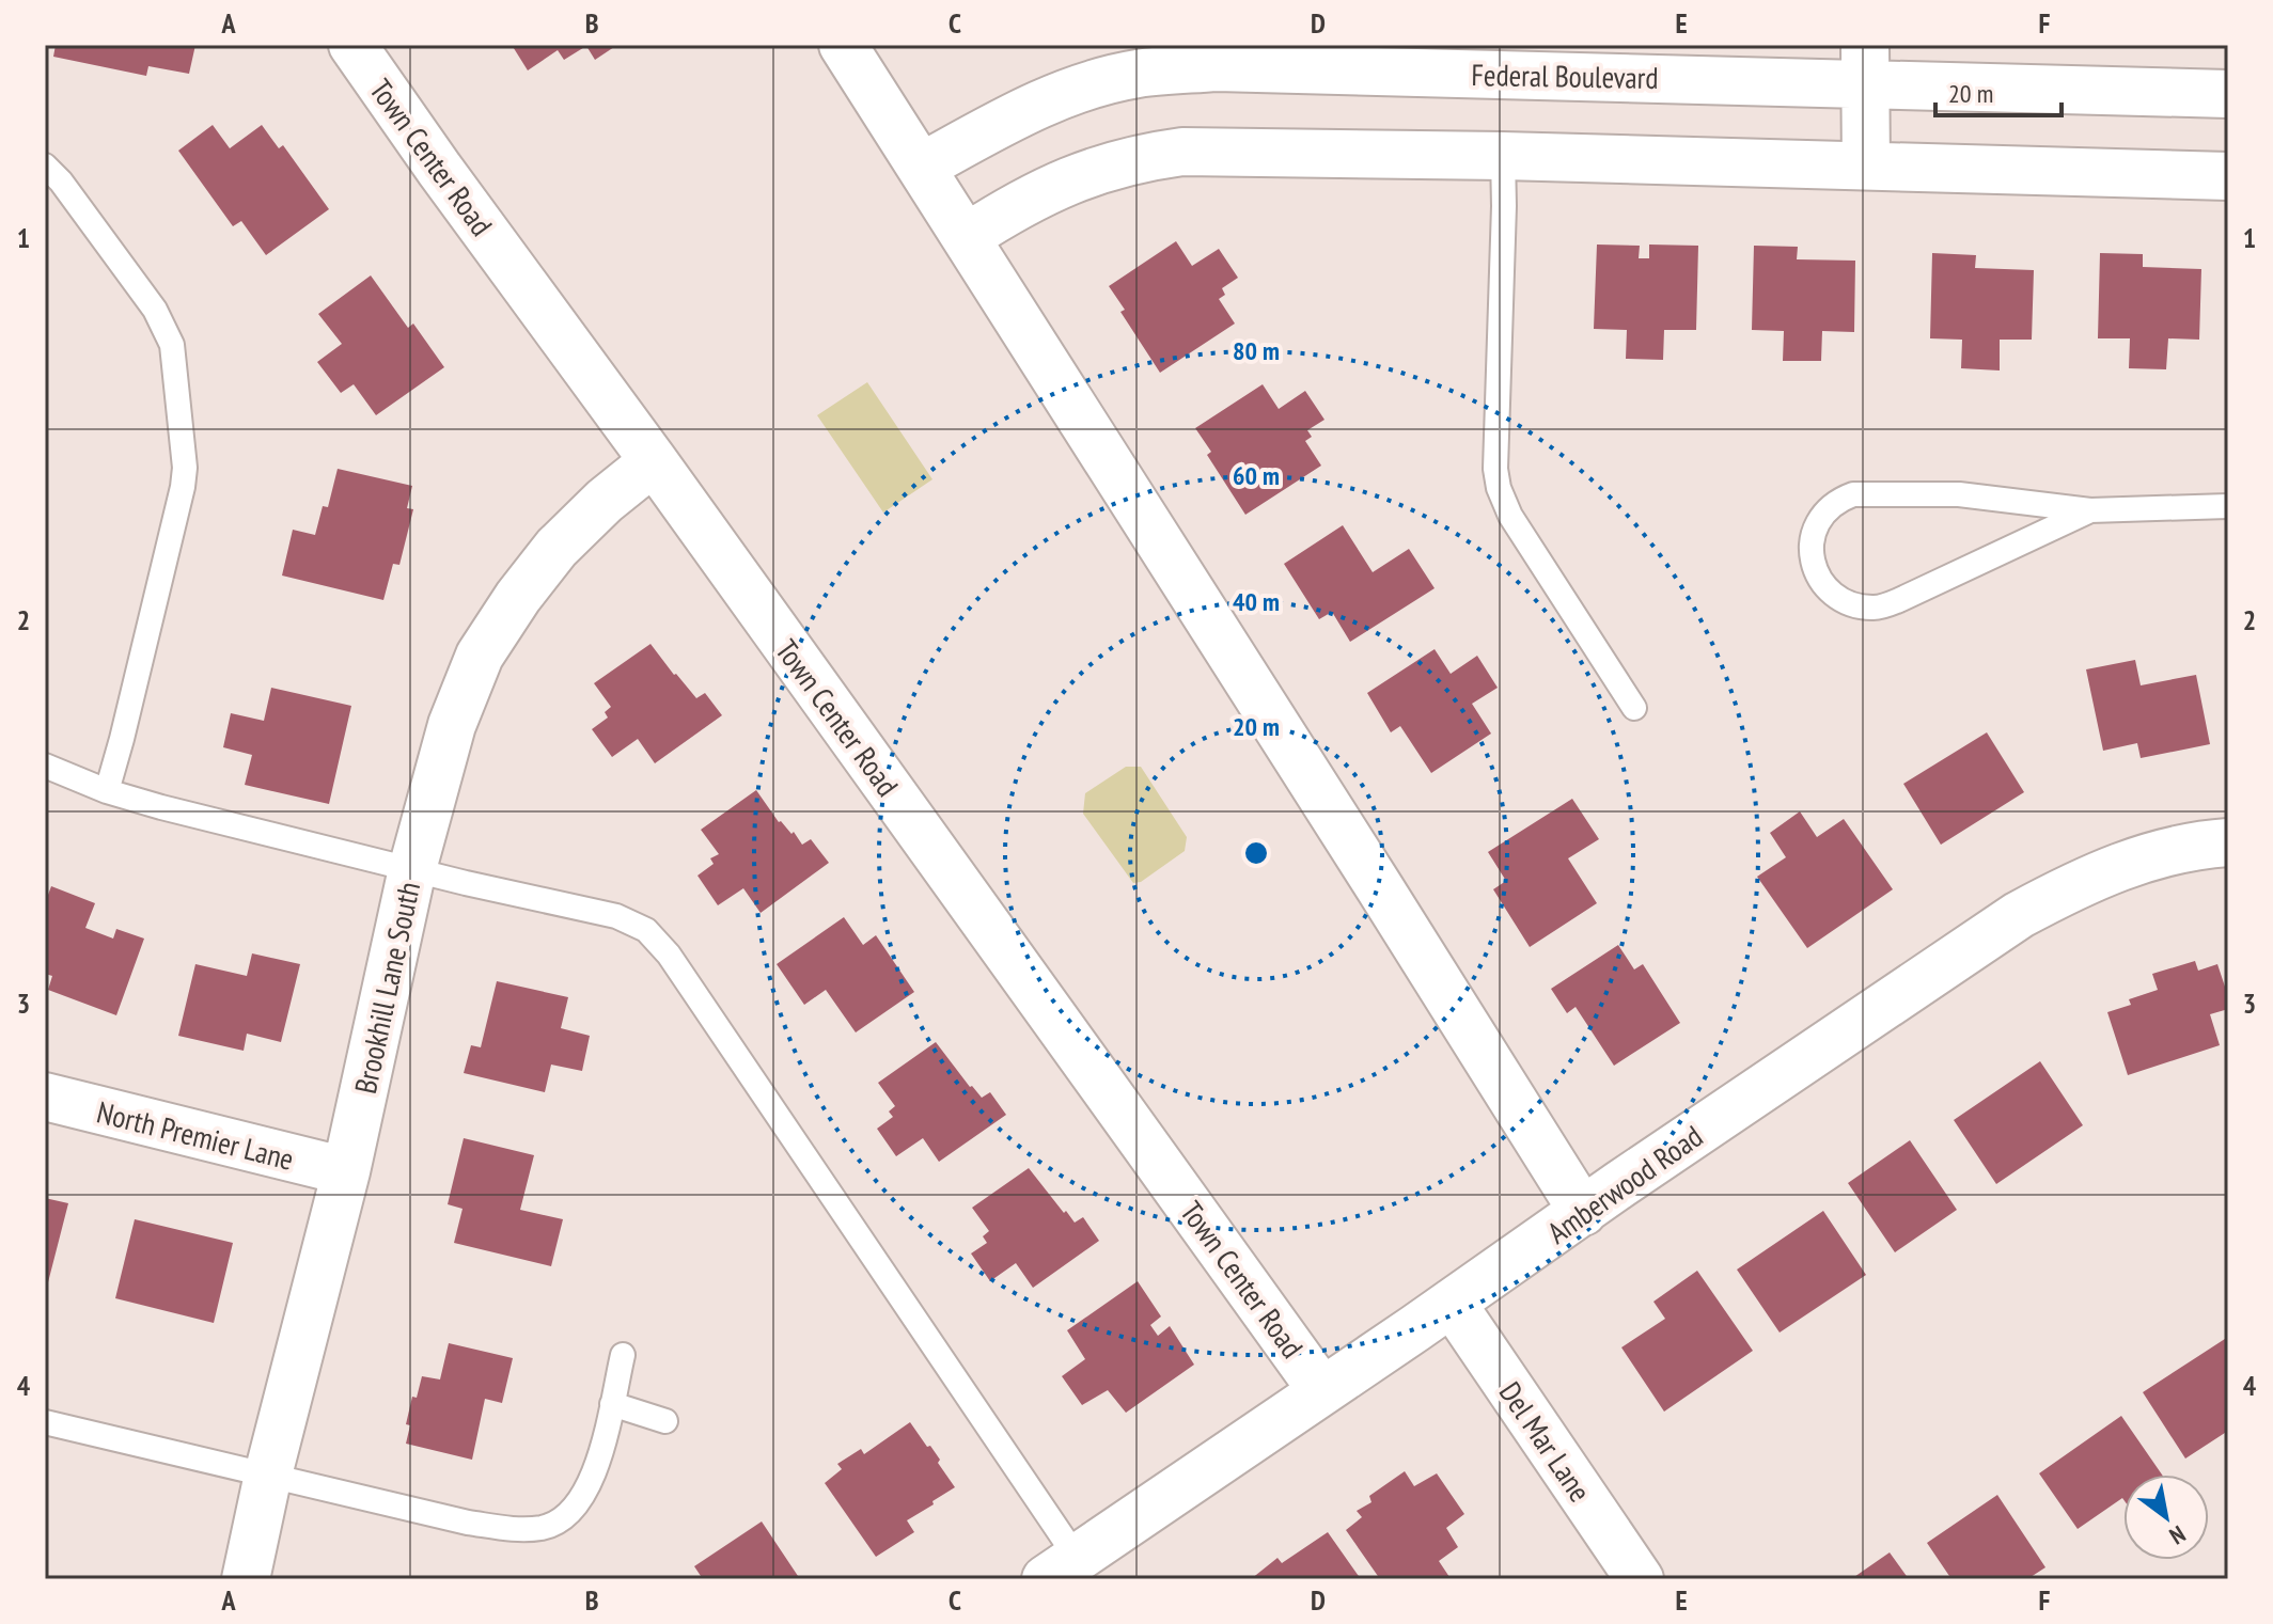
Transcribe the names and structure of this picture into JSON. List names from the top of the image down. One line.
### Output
{"streets":{"street":["Federal Boulevard","Town Center Road","Brookhill Lane South","North Premier Lane","Amberwood Road","Del Mar Lane"]},"crossings":[["Town Center Road","Brookhill Lane South"],["Town Center Road","Amberwood Road"],["Brookhill Lane South","North Premier Lane"],["Amberwood Road","Del Mar Lane"]],"scale_bar":"20 m","north":"bottom right","grid":{"columns":["A","B","C","D","E","F"],"rows":["1","2","3","4"]},"rings":["80 m","60 m","40 m","20 m"]}
